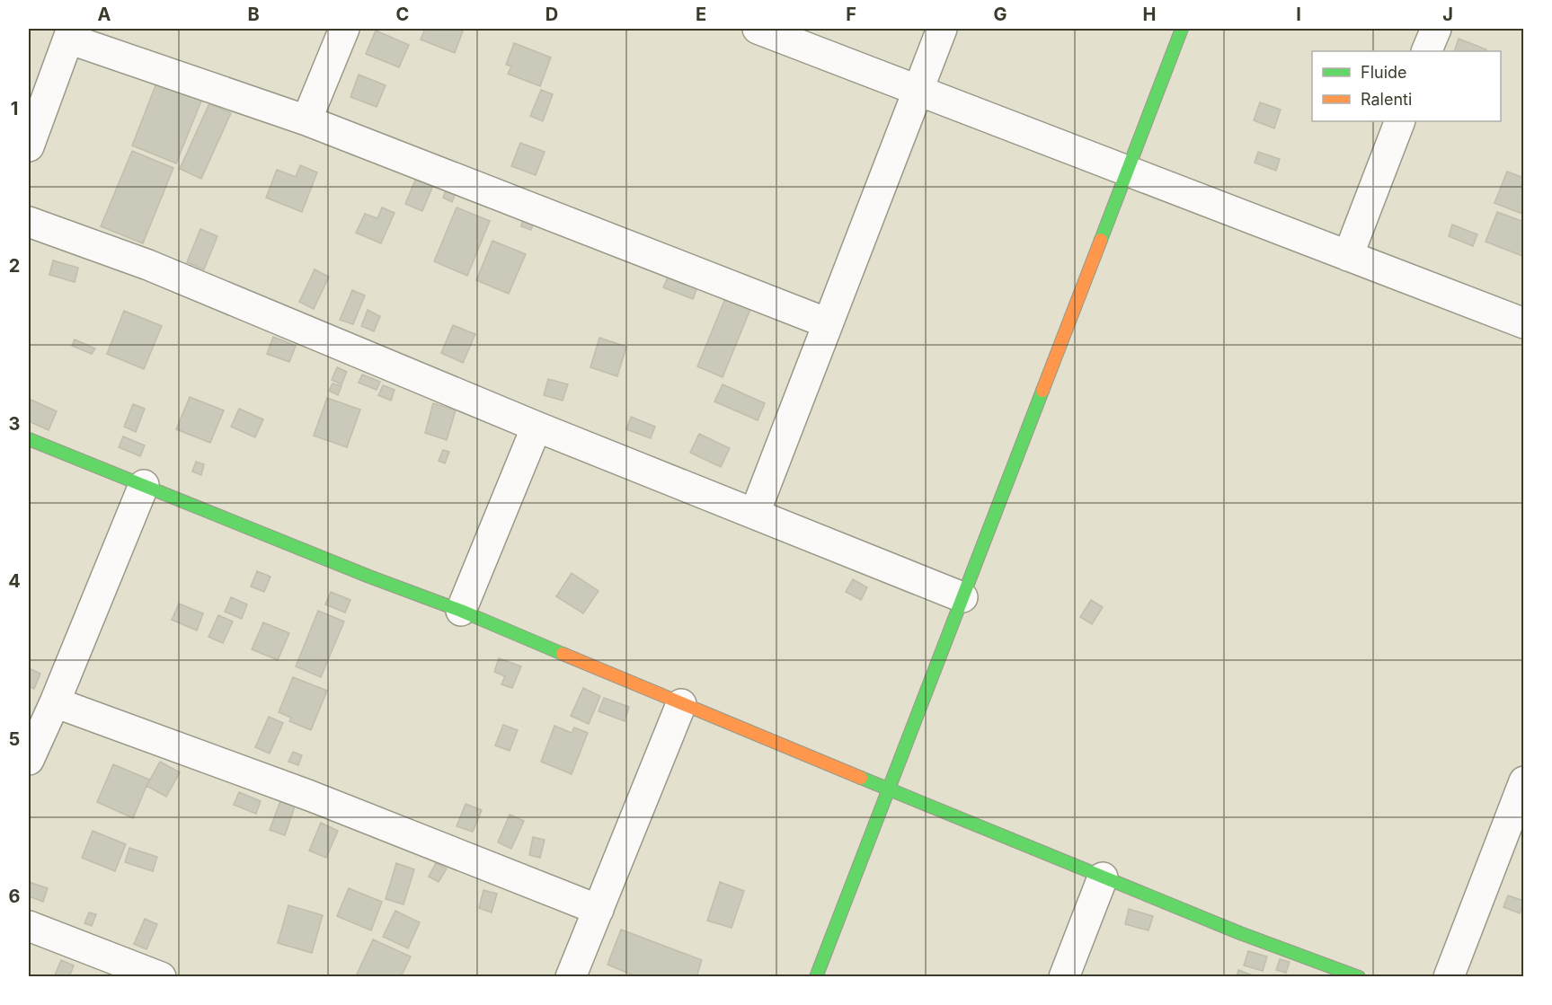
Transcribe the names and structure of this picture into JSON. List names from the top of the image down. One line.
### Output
{"legend":["Fluide","Ralenti"],"grid":{"columns":["A","B","C","D","E","F","G","H","I","J"],"rows":["1","2","3","4","5","6"]}}
